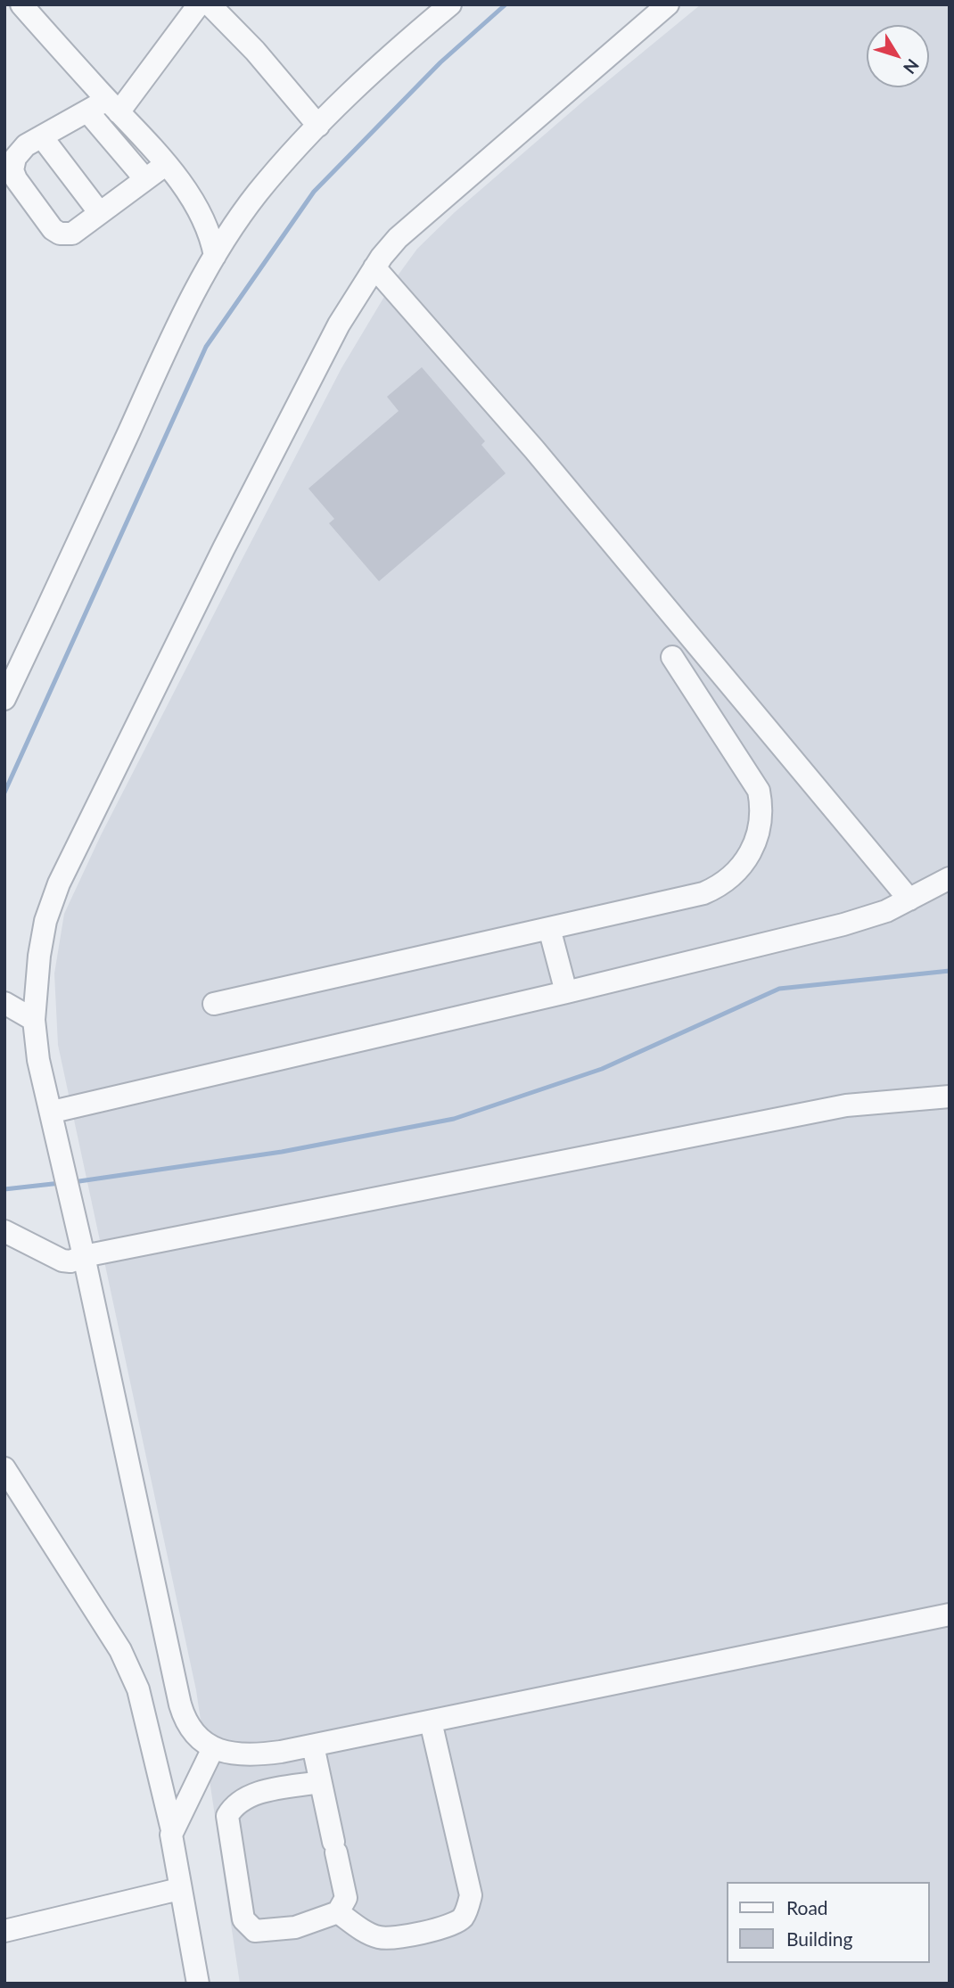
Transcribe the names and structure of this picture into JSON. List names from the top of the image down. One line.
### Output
{"legend":["Road","Building"],"north":"bottom right"}
